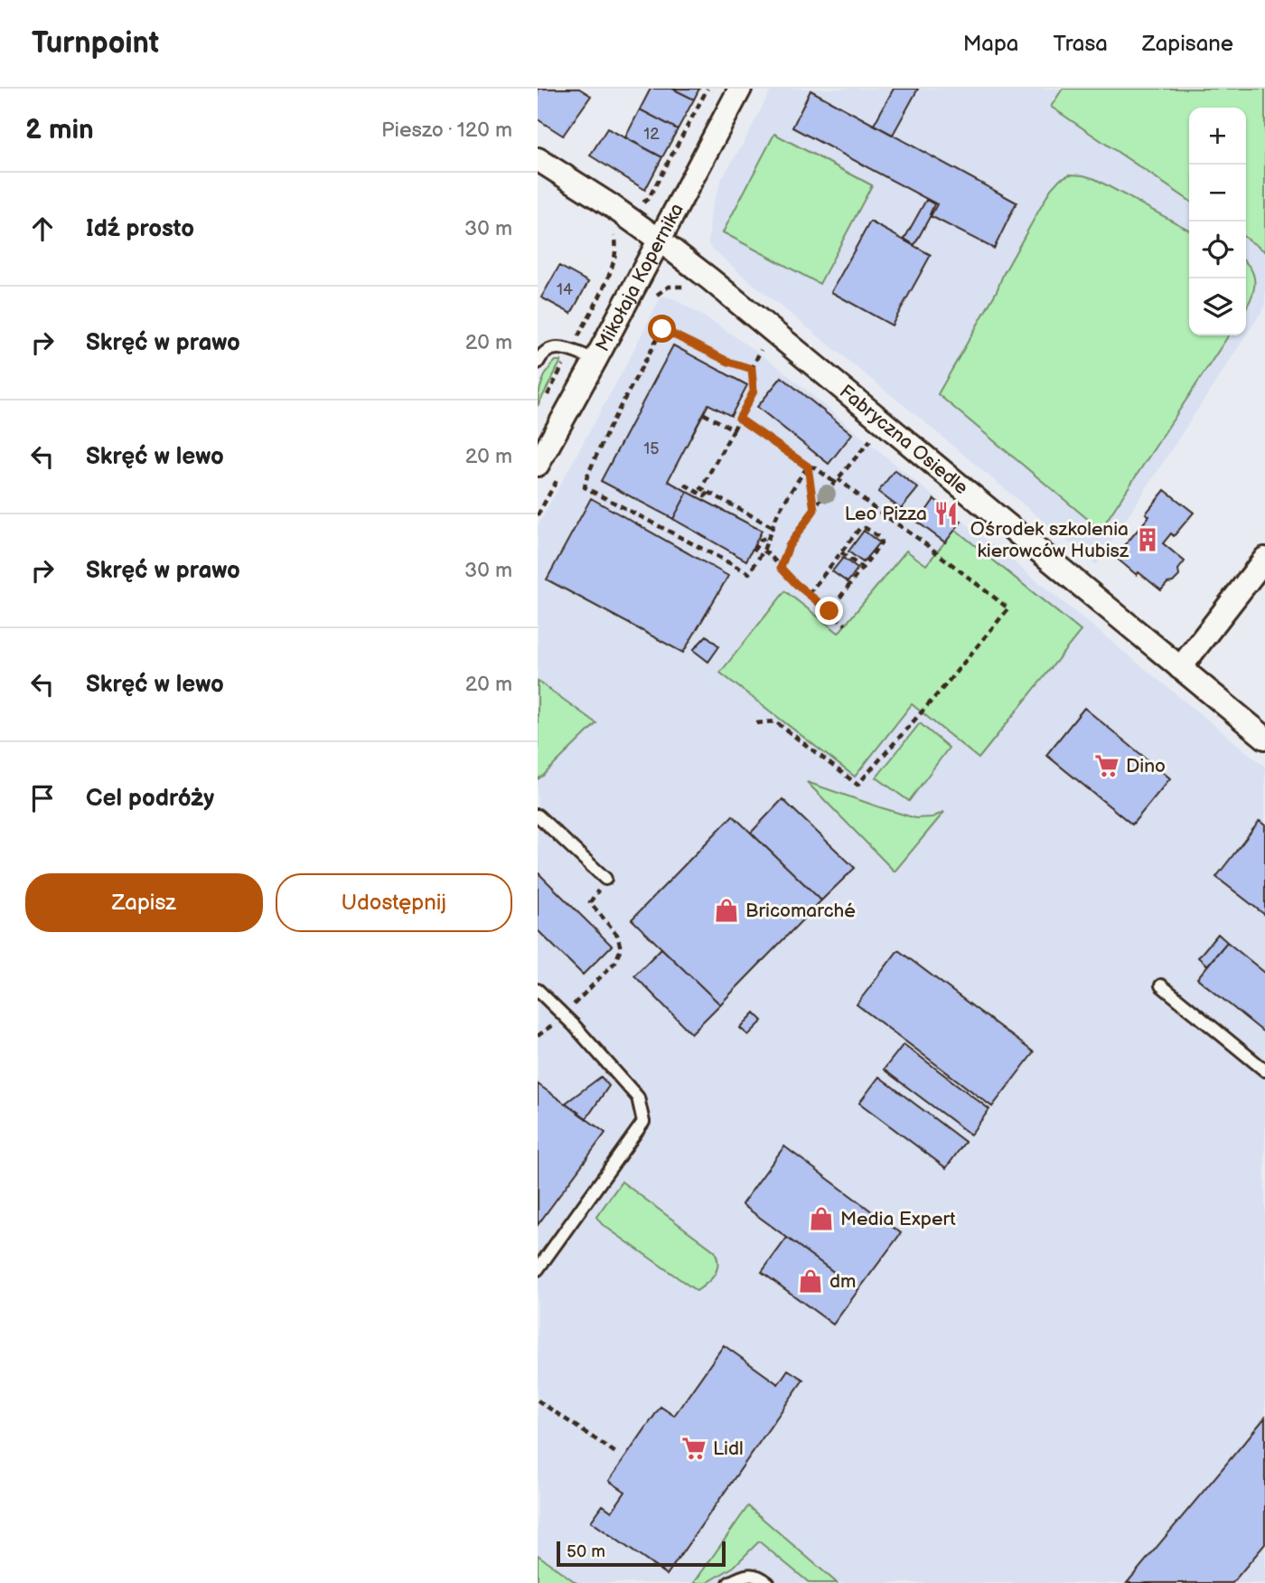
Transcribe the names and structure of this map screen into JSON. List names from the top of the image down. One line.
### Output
{"streets":{"street":["Mikołaja Kopernika","Fabryczna Osiedle"]},"crossings":[["Mikołaja Kopernika","Fabryczna Osiedle"]],"places":{"restaurant":["Leo Pizza"],"building":["Ośrodek szkolenia kierowców Hubisz"],"supermarket":["Dino","Lidl"],"shop":["Bricomarché","Media Expert","dm"]},"house_numbers":["12","14","15"],"scale_bar":"50 m","page":{"header":"Turnpoint","nav":["Mapa","Trasa","Zapisane"],"heading":["2 min","Pieszo · 120 m"],"map_buttons":["+","−"],"list":[["Idź prosto","30 m"],["Skręć w prawo","20 m"],["Skręć w lewo","20 m"],["Skręć w prawo","30 m"],["Skręć w lewo","20 m"],"Cel podróży"],"buttons":["Zapisz","Udostępnij"],"scale":"50 m"}}
